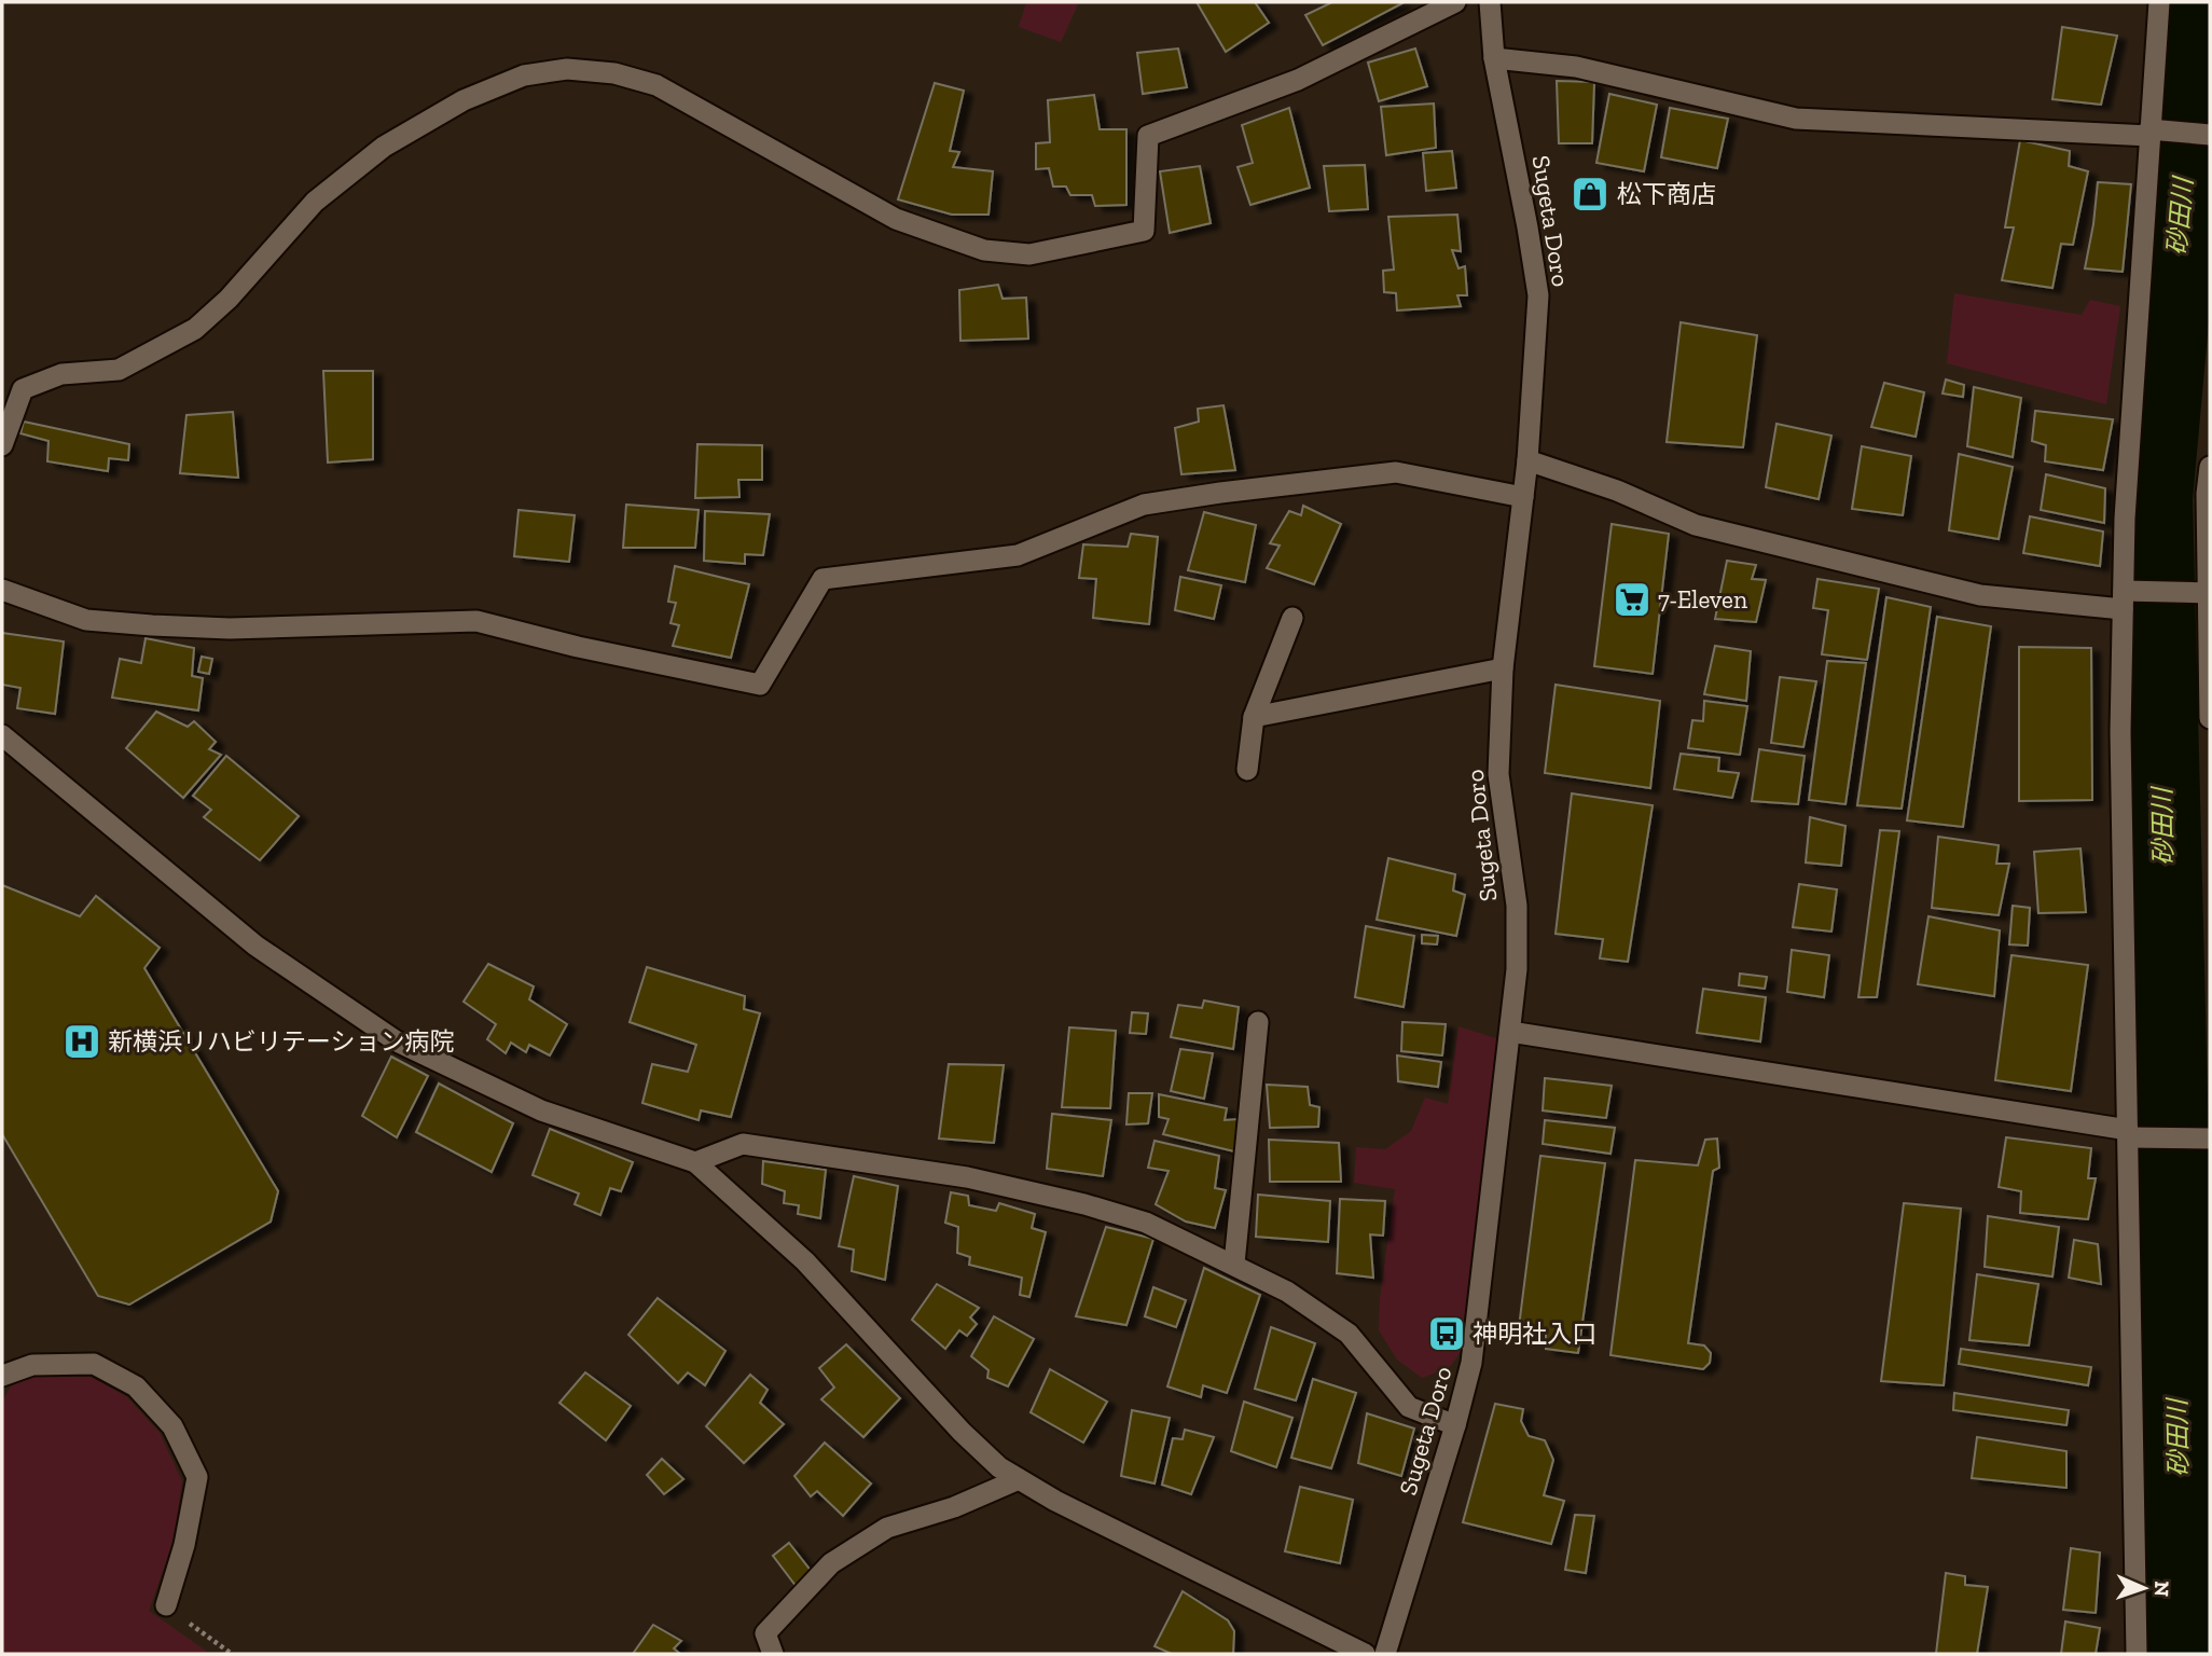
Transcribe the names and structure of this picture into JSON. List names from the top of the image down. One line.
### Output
{"streets":{"street":["Sugeta Doro"]},"water":["砂田川"],"places":{"shop":["松下商店"],"supermarket":["7-Eleven"],"hospital":["新横浜リハビリテーション病院"],"bus stop":["神明社入口"]},"north":"right"}
